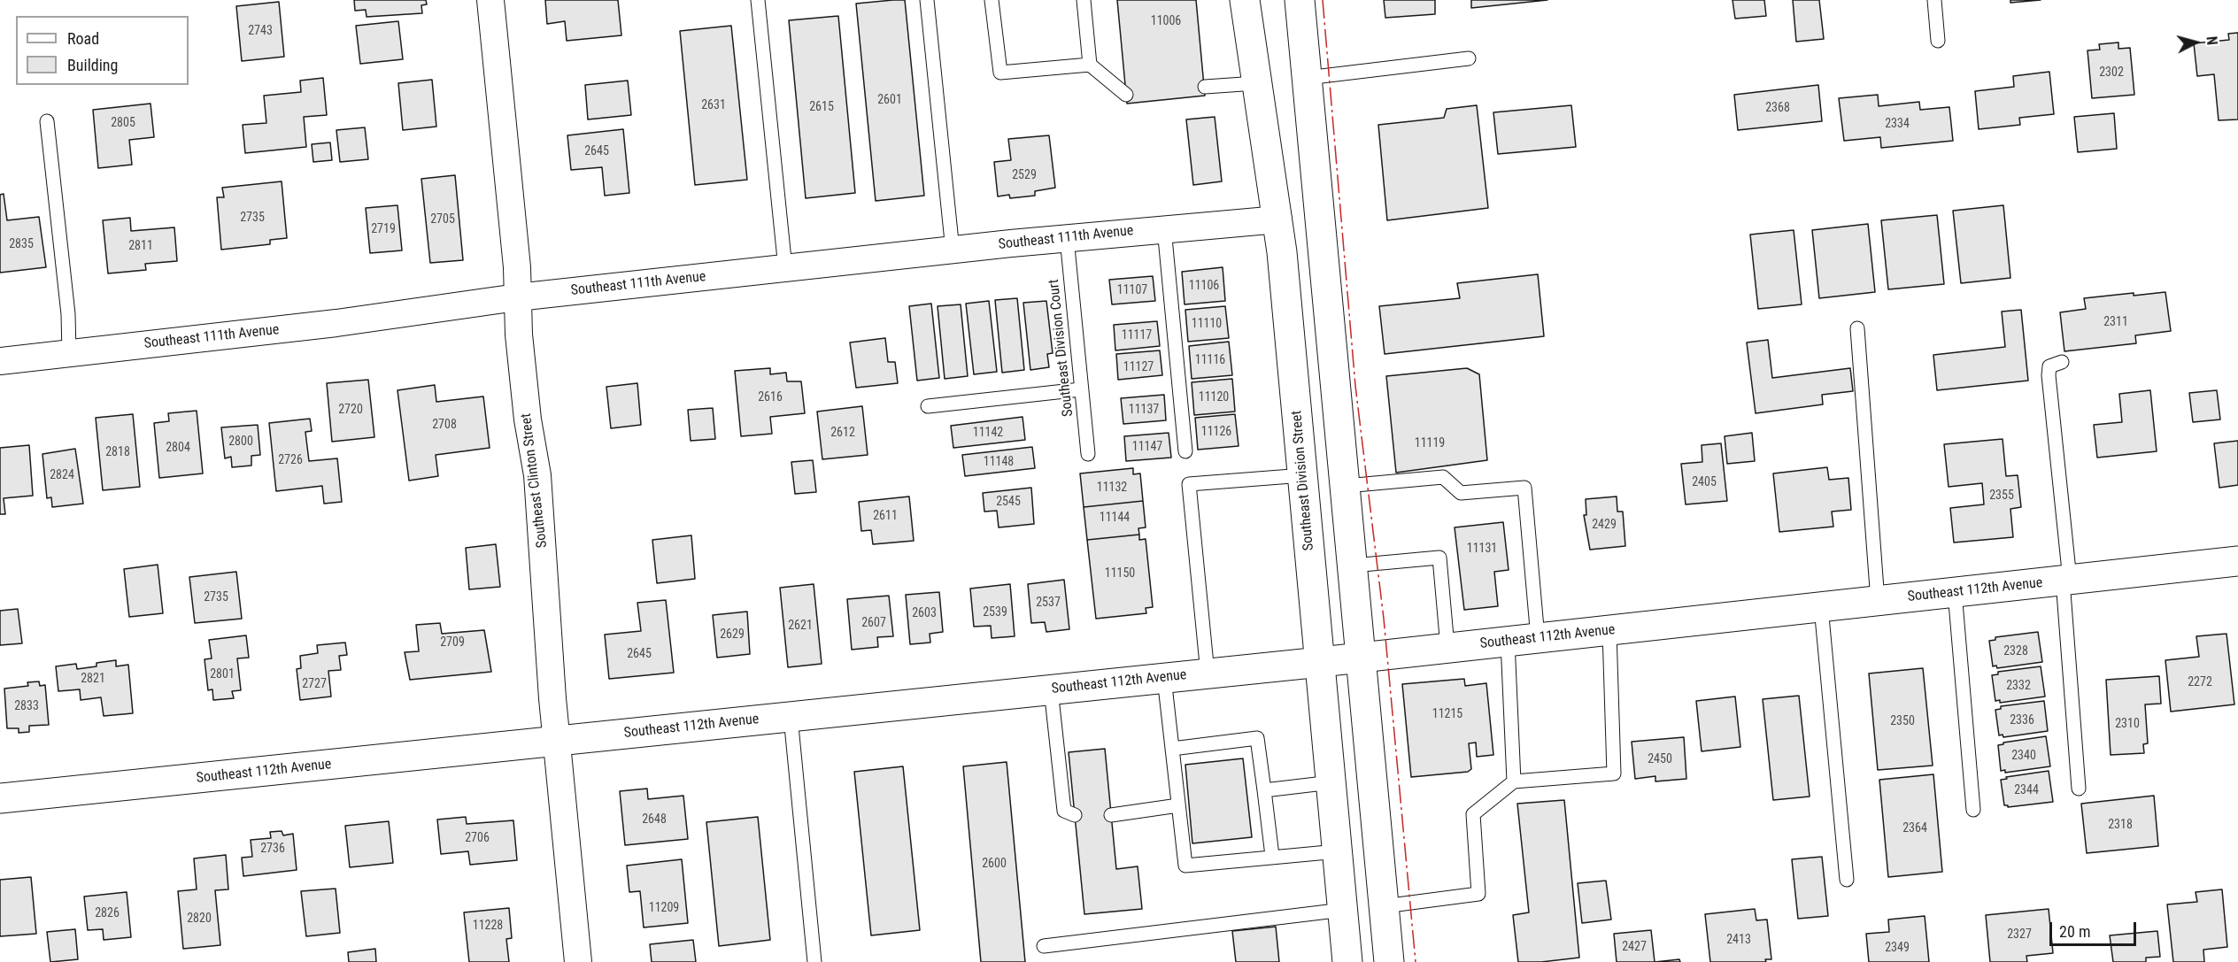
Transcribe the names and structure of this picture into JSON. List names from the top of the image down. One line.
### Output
{"streets":{"main road":["Southeast Division Street","Southeast 112th Avenue"],"street":["Southeast 111th Avenue","Southeast Clinton Street"],"lane":["Southeast Division Court"]},"crossings":[["Southeast 111th Avenue","Southeast Division Court"],["Southeast 111th Avenue","Southeast Clinton Street"],["Southeast 111th Avenue","Southeast Division Street"],["Southeast Clinton Street","Southeast 112th Avenue"],["Southeast Division Street","Southeast 112th Avenue"]],"house_numbers":["11006","2743","2302","2601","2631","2615","2368","2805","2334","2645","2529","2735","2705","2719","2835","2811","11106","11107","2311","11110","11117","11116","11127","2616","11120","2720","11137","2708","11126","2612","11142","2800","11119","11147","2804","2818","2726","11148","2824","2405","11132","2355","2545","2611","11144","2429","11131","11150","2735","2537","2539","2603","2607","2621","2629","2709","2328","2645","2801","2821","2272","2727","2332","2833","11215","2336","2350","2310","2340","2450","2344","2648","2318","2364","2706","2736","2600","11209","2826","2820","11228","2327","2413","2427","2349"],"legend":["Road","Building"],"scale_bar":"20 m","north":"right"}
